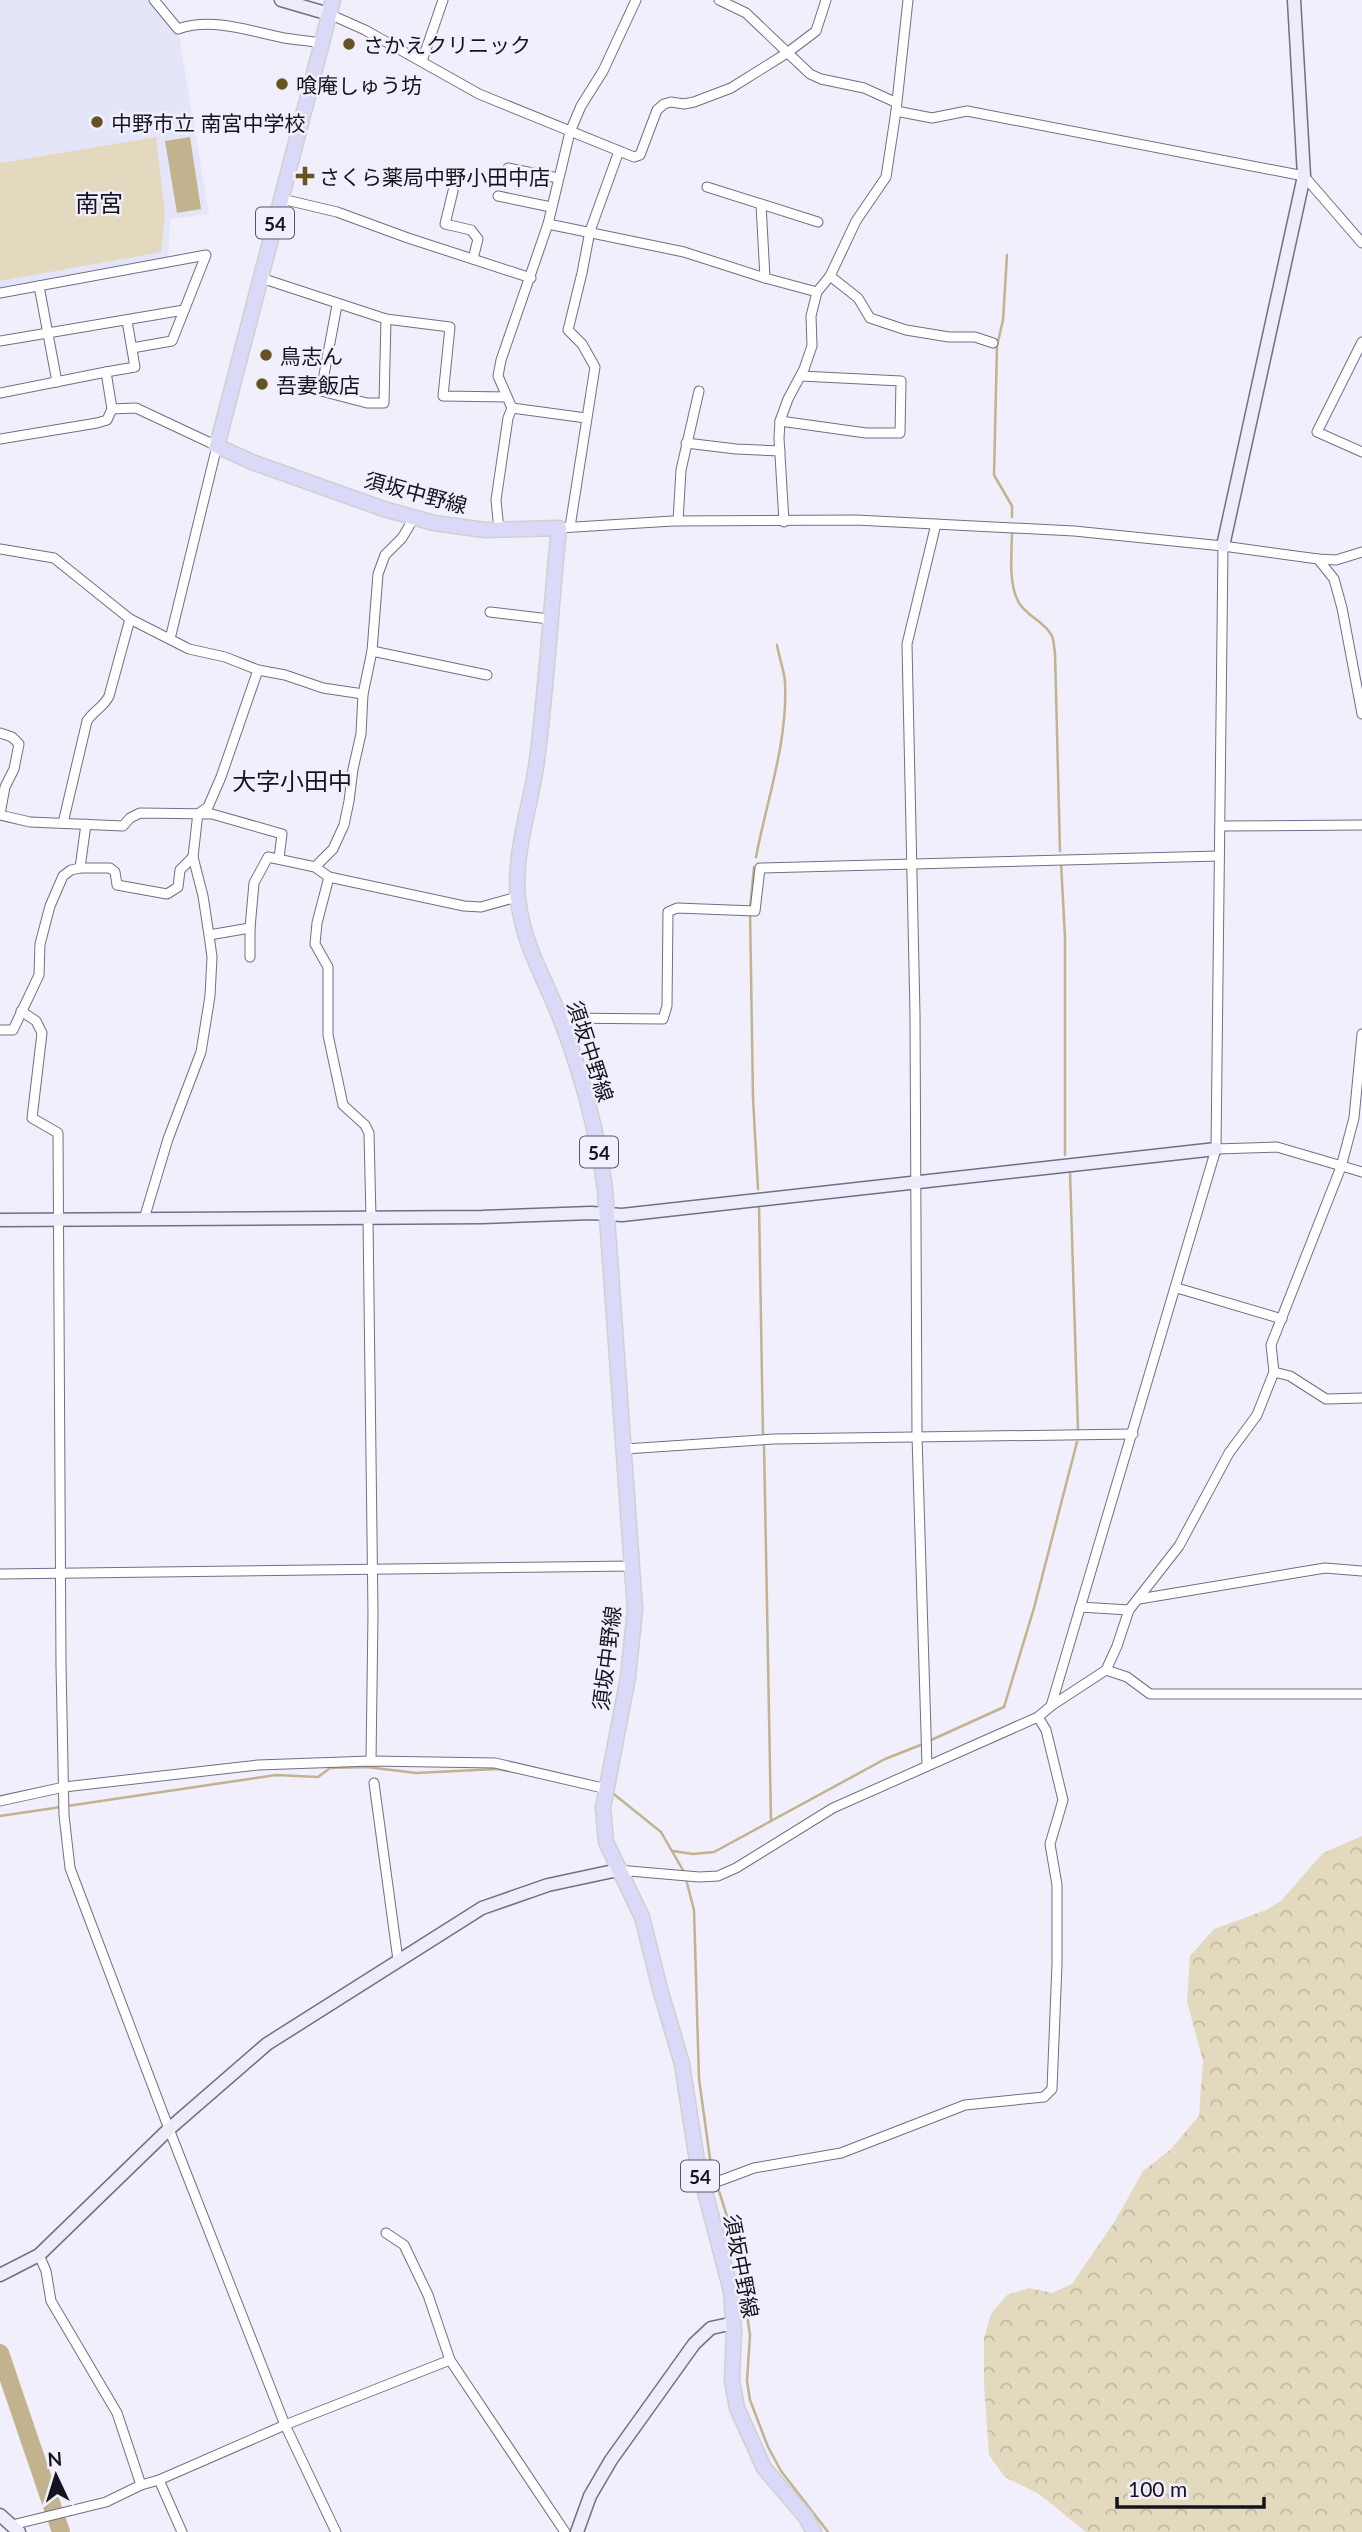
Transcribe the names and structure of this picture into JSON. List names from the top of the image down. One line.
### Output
{"streets":{"main road":["54","須坂中野線"]},"crossings":[["54","須坂中野線"]],"districts":["南宮","大字小田中"],"places":{"other":["さかえクリニック","喰庵しゅう坊","中野市立 南宮中学校","鳥志ん","吾妻飯店"],"health":["さくら薬局中野小田中店"]},"scale_bar":"100 m","north":"top"}
